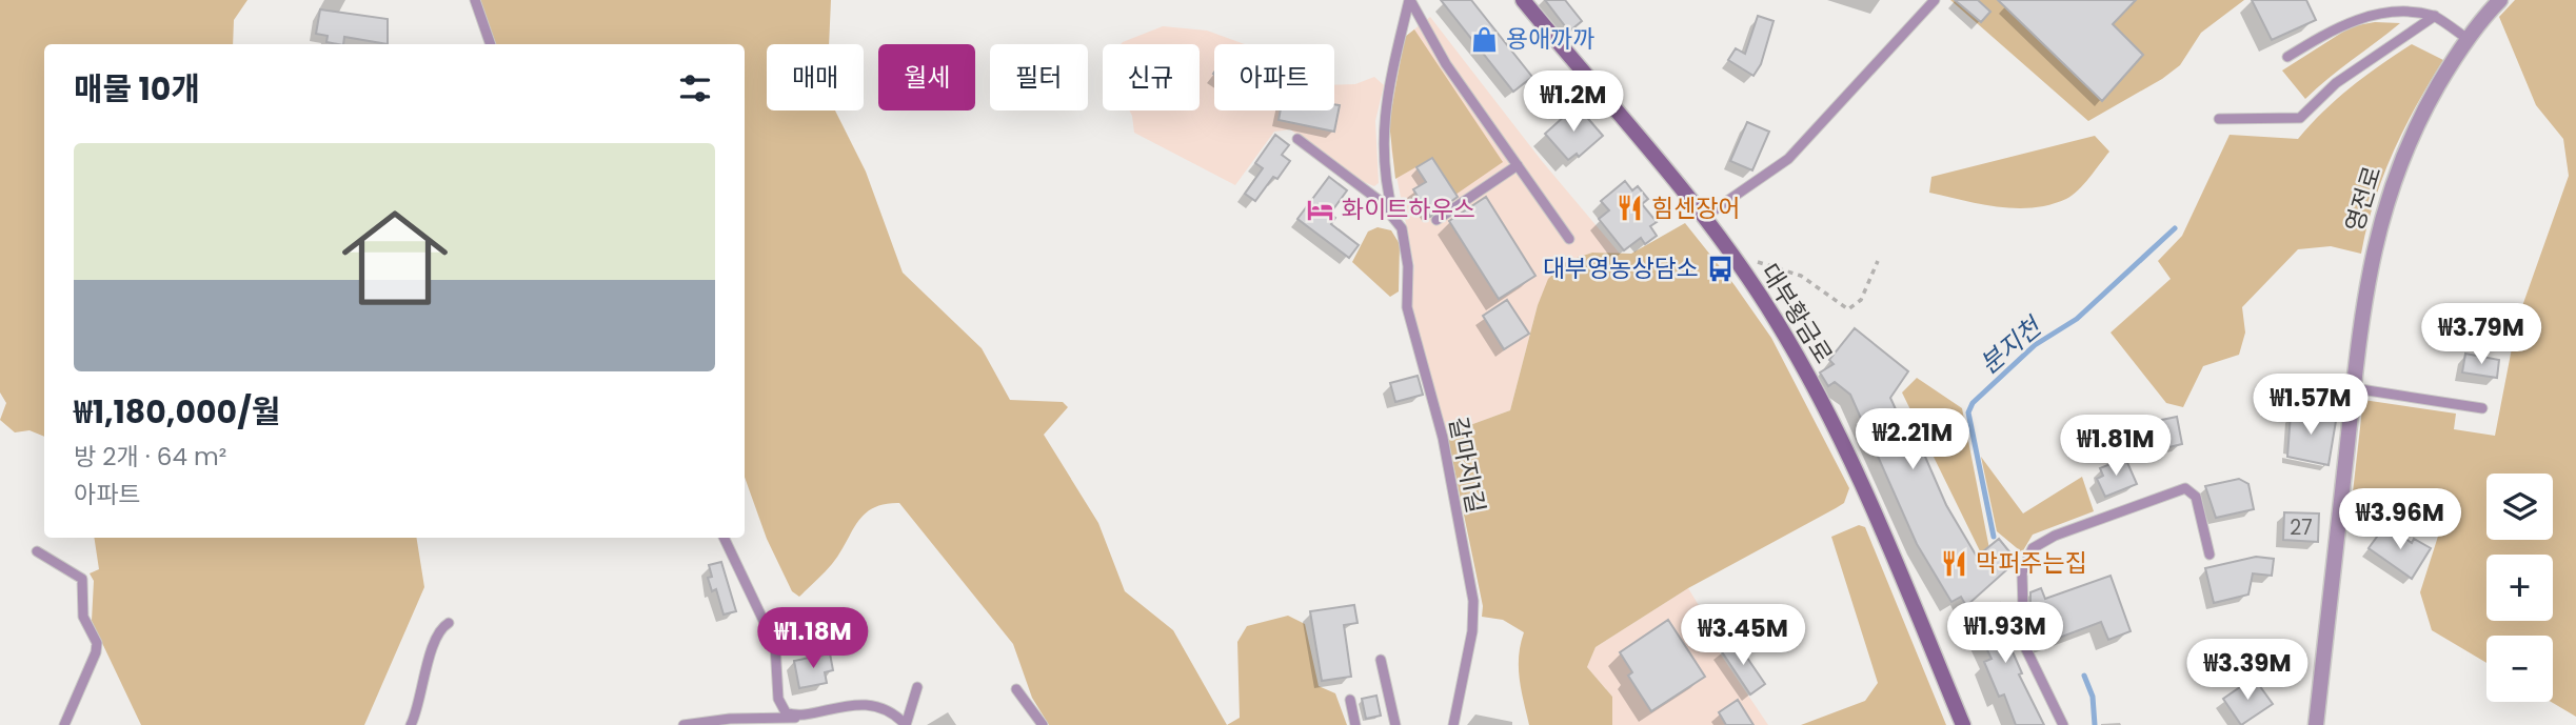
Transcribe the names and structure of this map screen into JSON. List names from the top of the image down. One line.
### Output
{"streets":{"main road":["대부황금로"],"street":["영전로"],"lane":["갈마지1길"]},"water":["분지천"],"places":{"shop":["용애까까"],"restaurant":["힘센장어","막퍼주는집"],"hotel":["화이트하우스"],"bus stop":["대부영농상담소"]},"house_numbers":["27"],"page":{"chip":["매매","월세","필터","신규","아파트"],"heading":"매물 10개","price":["₩1.2M","₩3.79M","₩1.57M","₩2.21M","₩1.81M","₩3.96M","₩1.93M","₩3.45M","₩1.18M","₩3.39M"],"list":[{"name":"₩1,180,000/월","note":"방 2개 · 64 m² · 아파트"}],"map_buttons":["+","−"]}}
